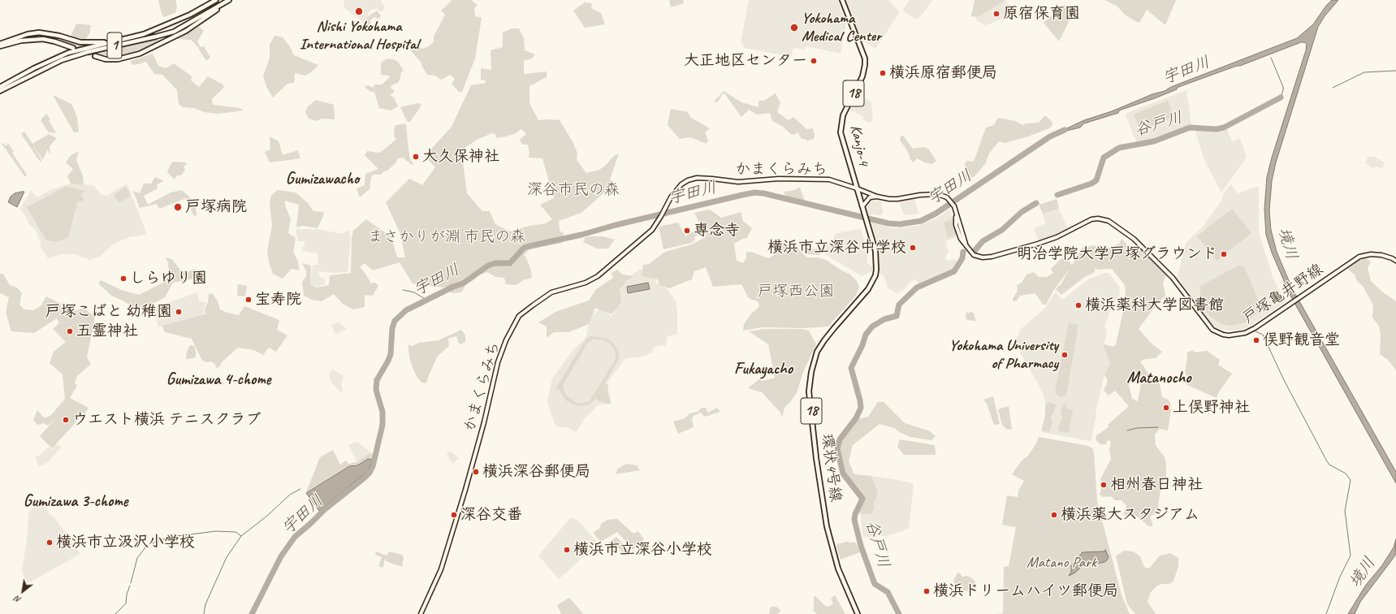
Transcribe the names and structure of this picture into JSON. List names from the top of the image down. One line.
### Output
{"streets":{"main road":["1","18","Kanjo-4","かまくらみち","戸塚亀井野線","環状4号線"]},"crossings":[["Kanjo-4","かまくらみち"],["Kanjo-4","戸塚亀井野線"],["Kanjo-4","環状4号線"],["かまくらみち","戸塚亀井野線"],["かまくらみち","環状4号線"],["戸塚亀井野線","環状4号線"]],"districts":["Gumizawacho","Fukayacho","Matanocho","Gumizawa 4-chome","Gumizawa 3-chome"],"water":["宇田川","谷戸川","境川"],"parks":["深谷市民の森","まさかりが淵 市民の森","戸塚西公園","Matano Park"],"places":["Nishi Yokohama International Hospital","原宿保育園","Yokohama Medical Center","大正地区センター","横浜原宿郵便局","大久保神社","戸塚病院","専念寺","横浜市立深谷中学校","明治学院大学戸塚グラウンド","しらゆり園","宝寿院","横浜薬科大学図書館","戸塚こばと 幼稚園","五霊神社","俣野観音堂","Yokohama University of Pharmacy","上俣野神社","ウエスト横浜 テニスクラブ","横浜深谷郵便局","相州春日神社","深谷交番","横浜薬大スタジアム","横浜市立汲沢小学校","横浜市立深谷小学校","横浜ドリームハイツ郵便局"],"north":"bottom left"}
